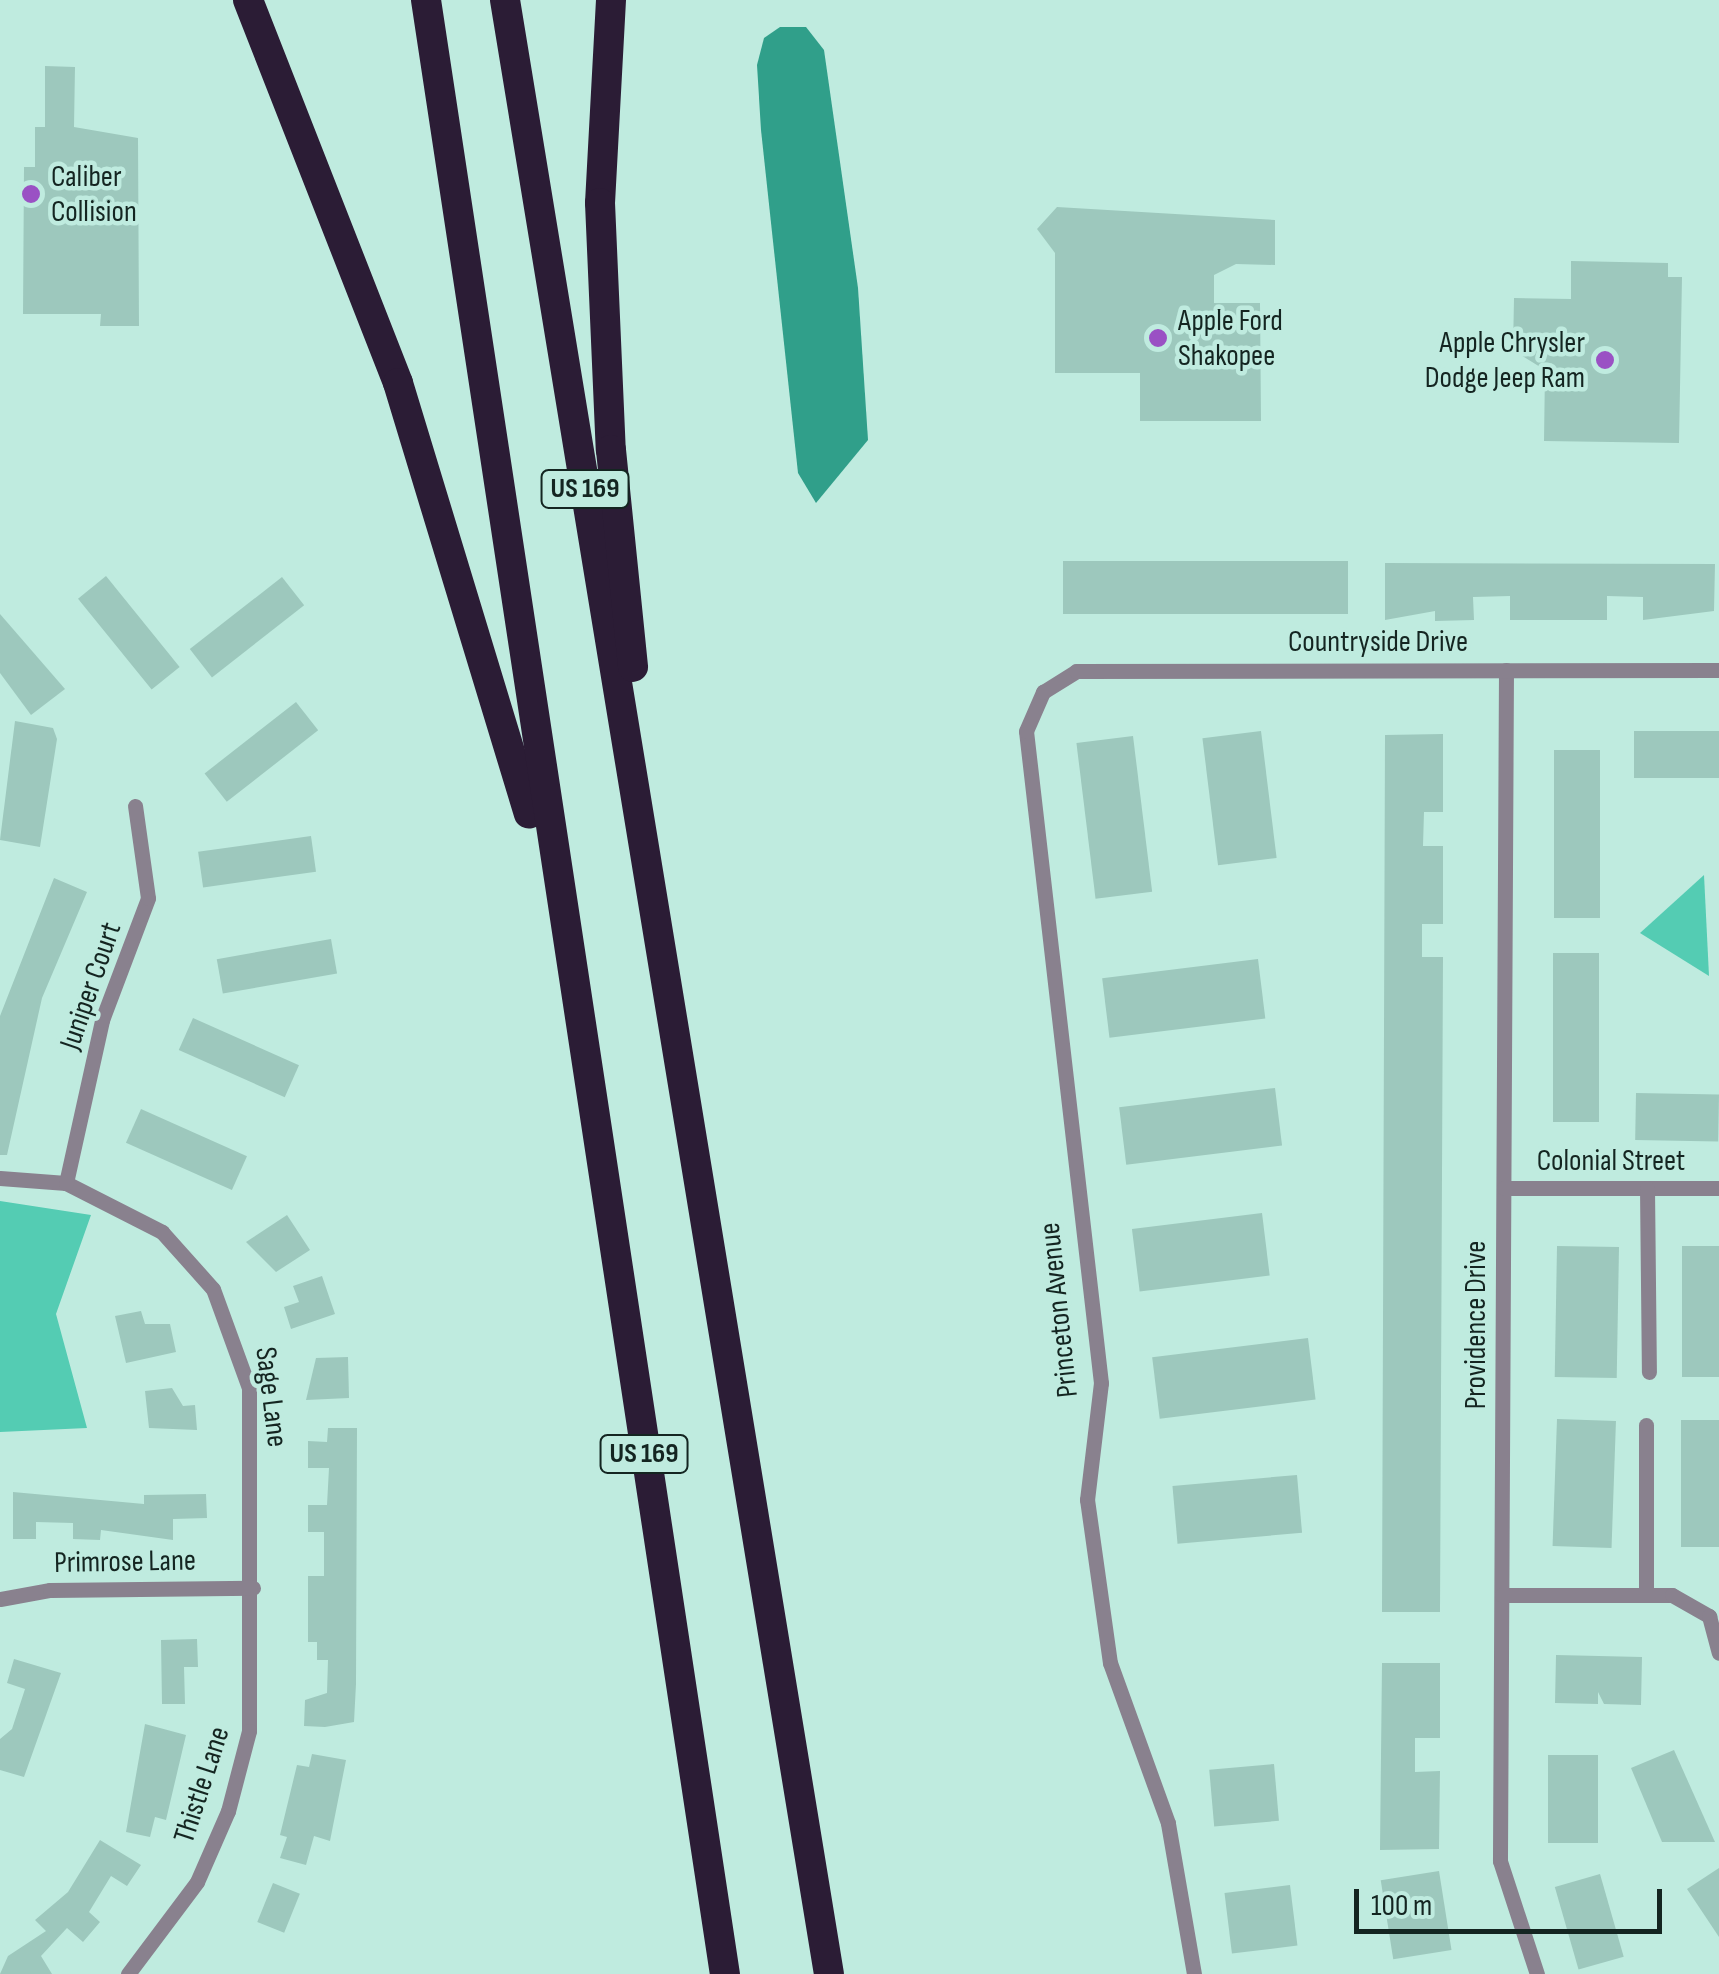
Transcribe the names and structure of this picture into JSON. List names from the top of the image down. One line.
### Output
{"streets":{"highway":["US 169"],"street":["Countryside Drive","Juniper Court","Colonial Street","Princeton Avenue","Providence Drive","Sage Lane","Primrose Lane","Thistle Lane"]},"crossings":[["Countryside Drive","Princeton Avenue"],["Countryside Drive","Providence Drive"],["Juniper Court","Sage Lane"],["Colonial Street","Providence Drive"],["Sage Lane","Primrose Lane"],["Sage Lane","Thistle Lane"],["Primrose Lane","Thistle Lane"]],"places":["Caliber Collision","Apple Ford Shakopee","Apple Chrysler Dodge Jeep Ram"],"scale_bar":"100 m"}
